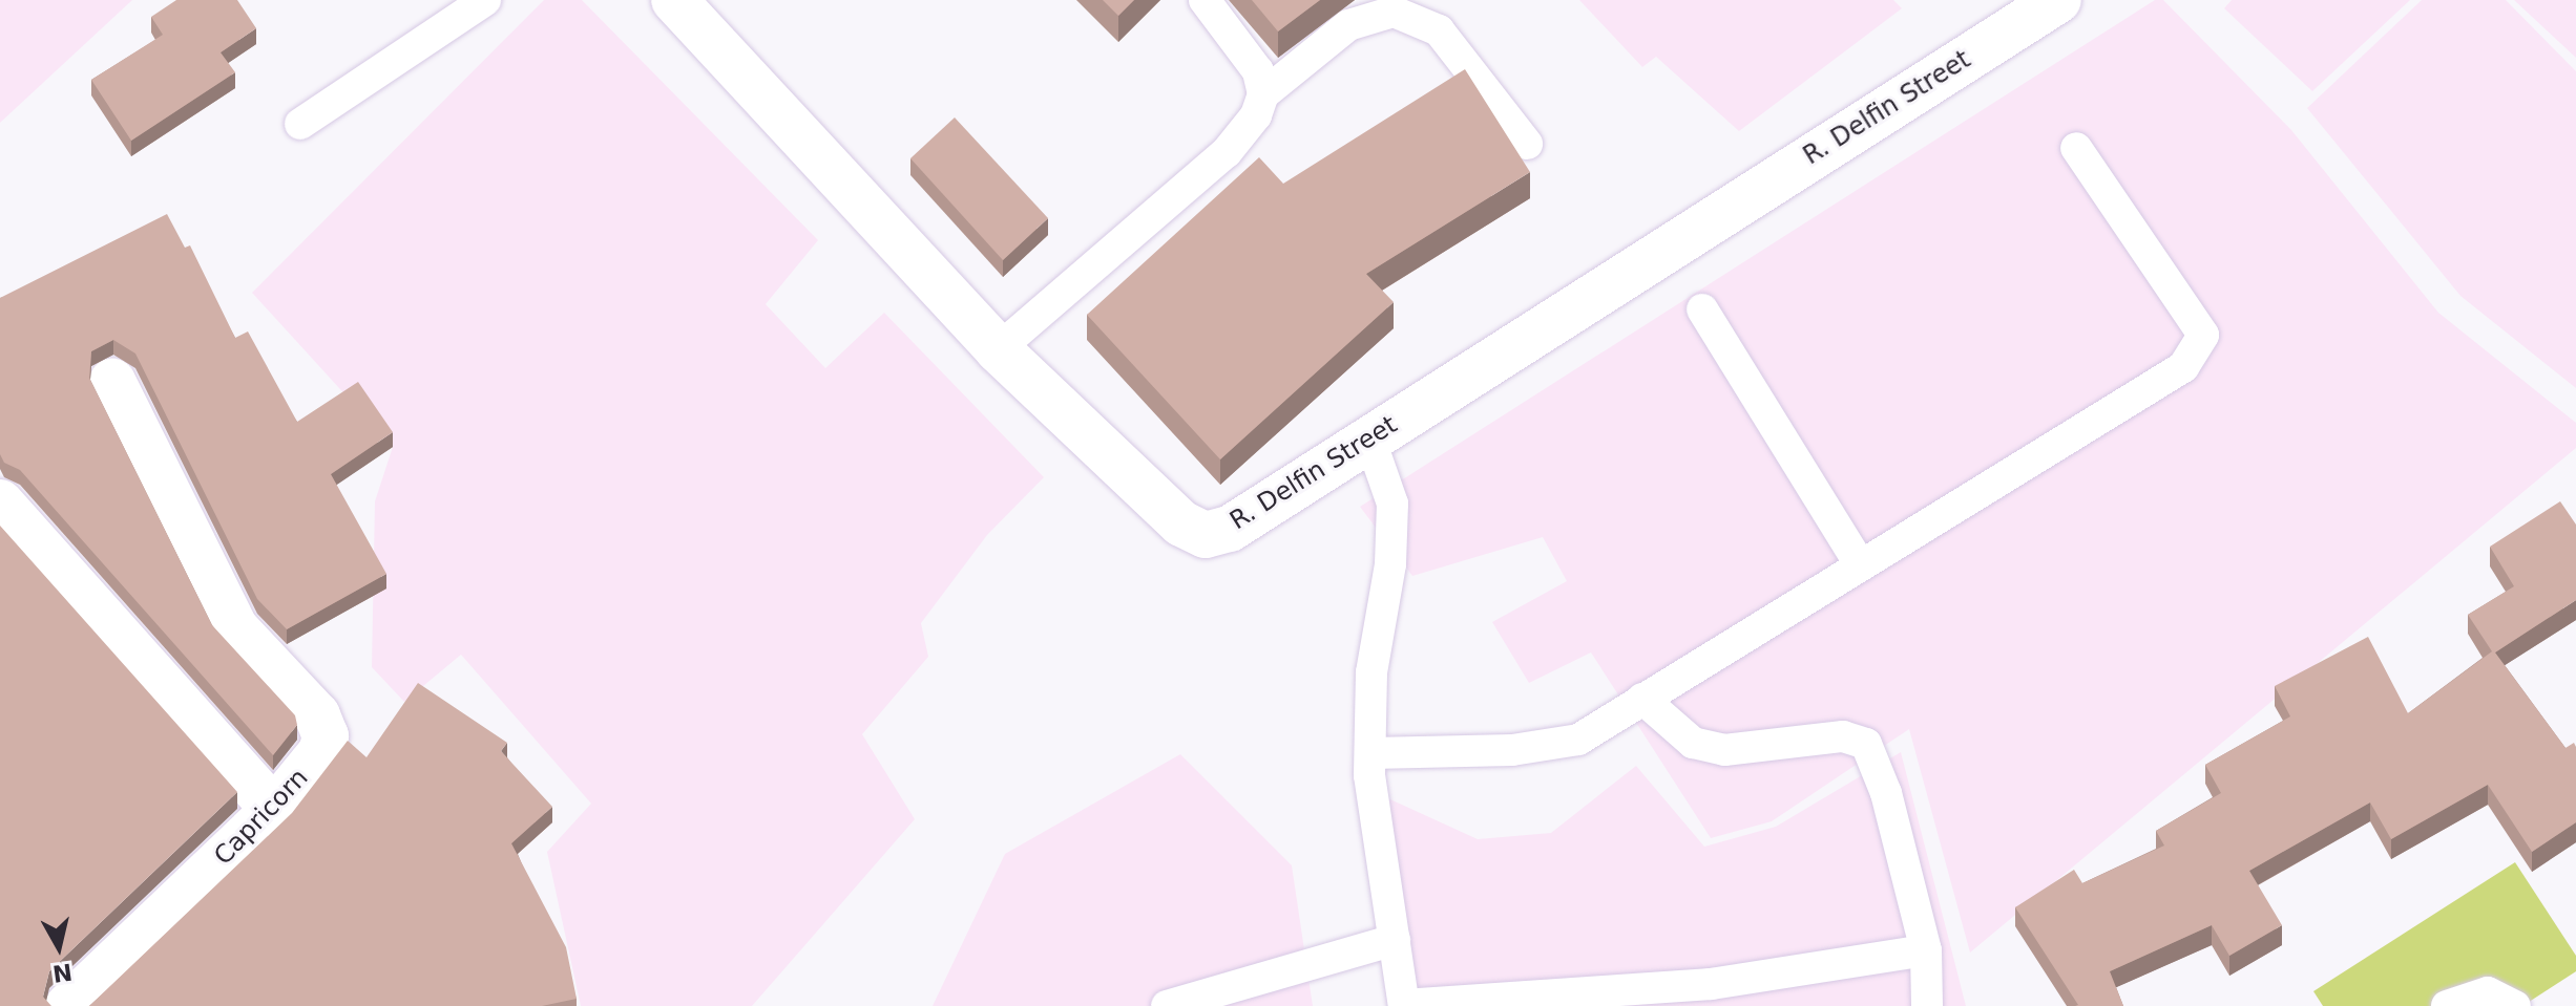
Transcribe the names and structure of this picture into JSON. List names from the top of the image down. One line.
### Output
{"streets":{"street":["R. Delfin Street","Capricorn"]},"north":"bottom"}
